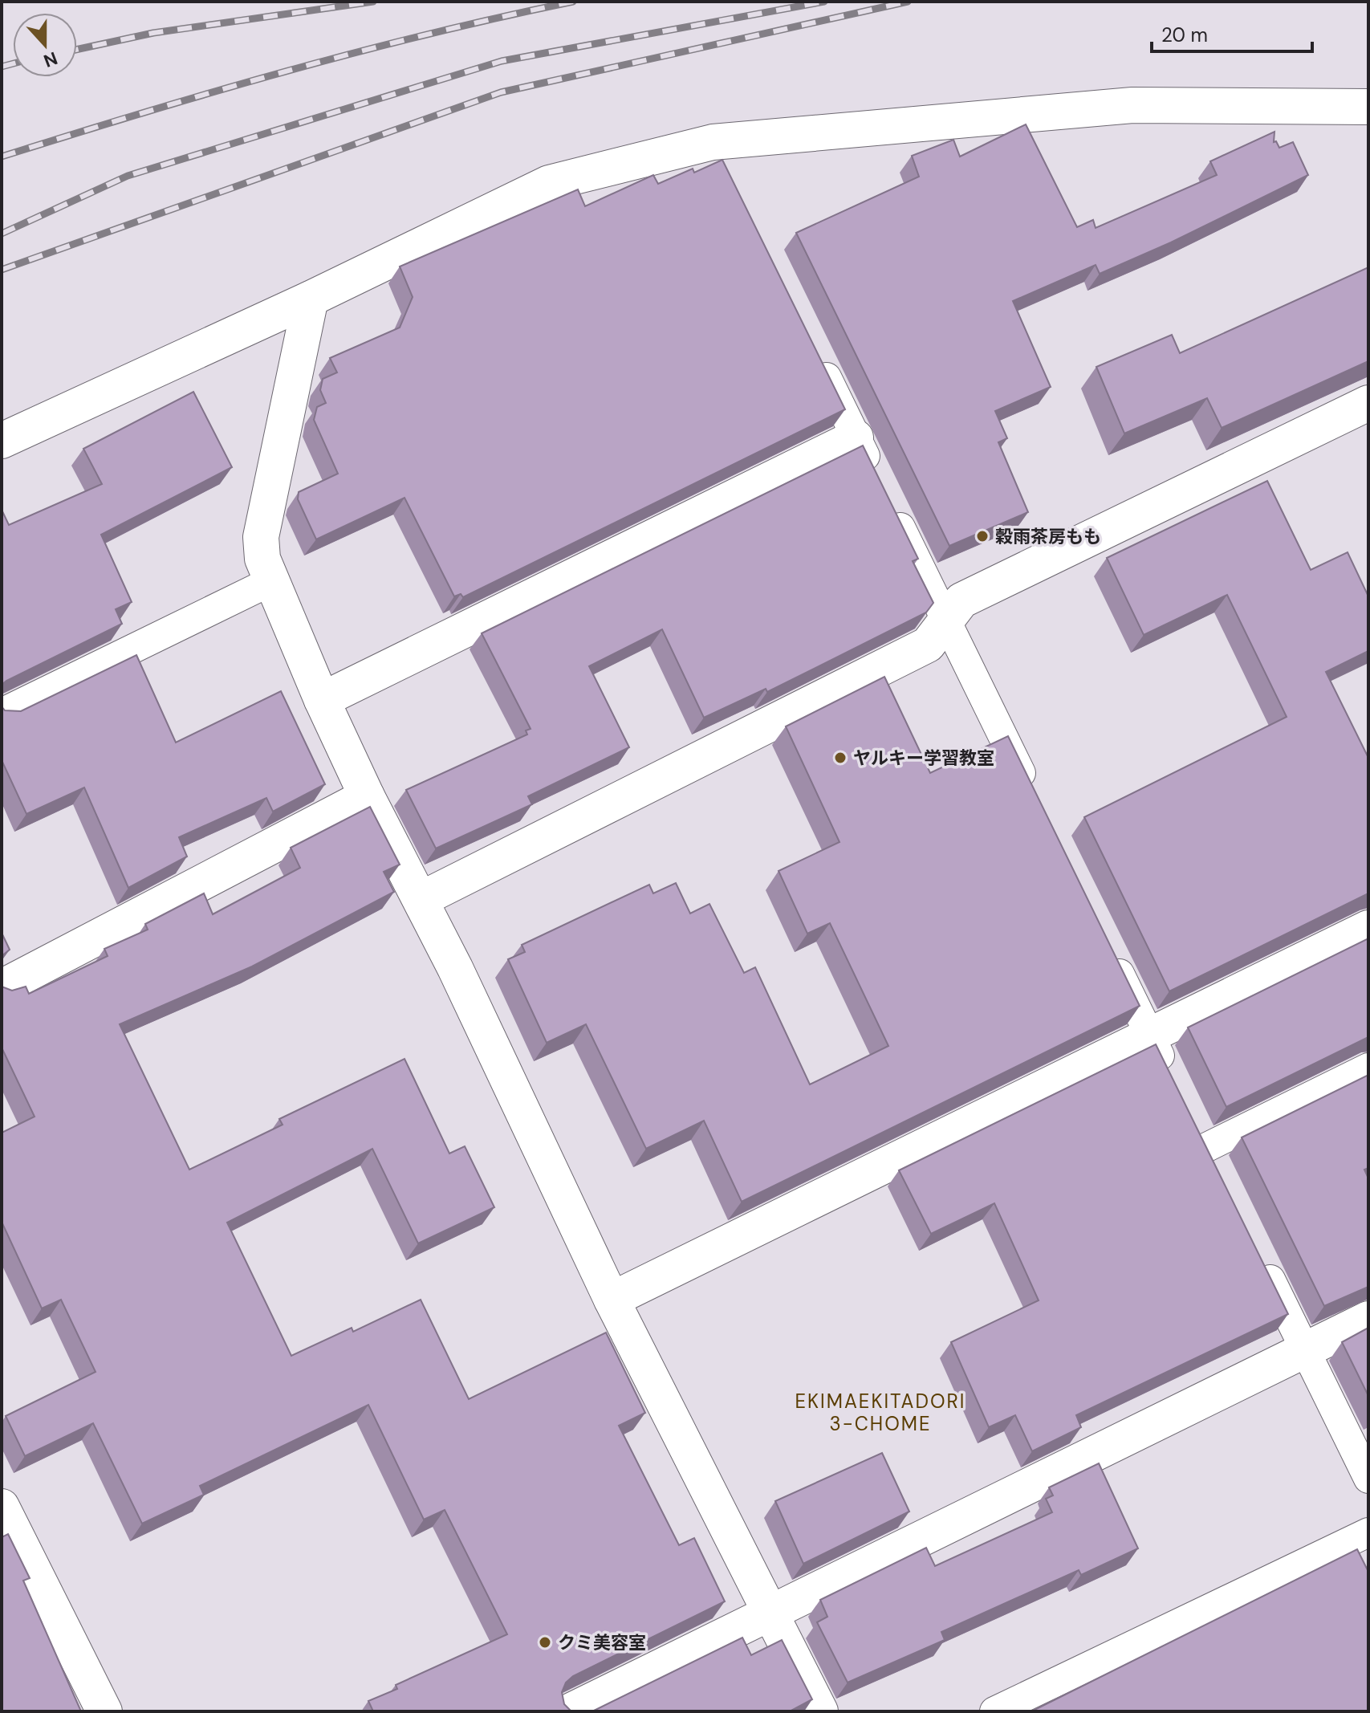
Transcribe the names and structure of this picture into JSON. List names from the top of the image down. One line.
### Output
{"districts":["EKIMAEKITADORI 3-CHOME"],"places":["穀雨茶房もも","ヤルキー学習教室","クミ美容室"],"scale_bar":"20 m","north":"bottom"}
